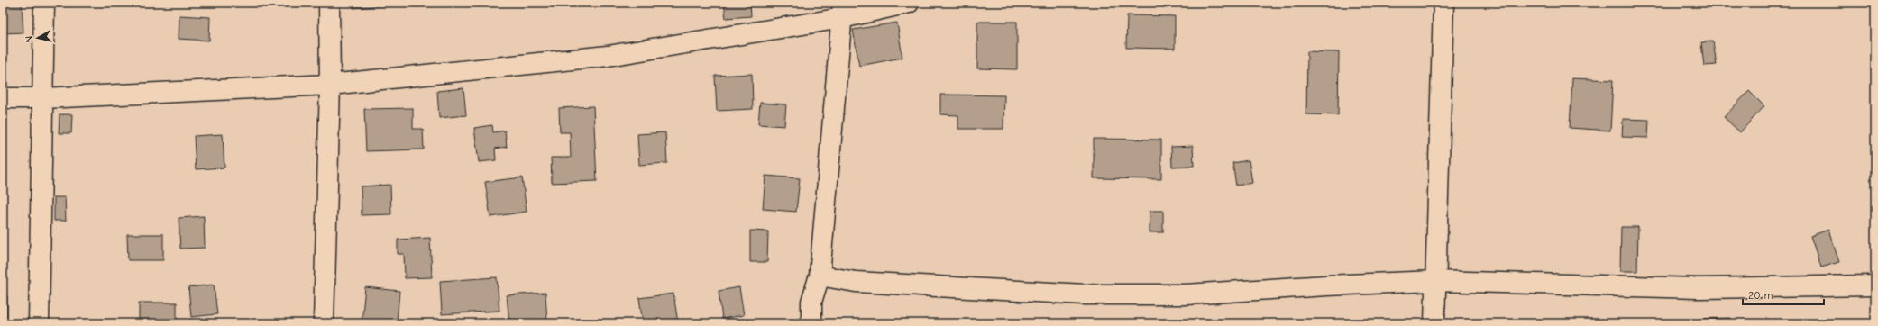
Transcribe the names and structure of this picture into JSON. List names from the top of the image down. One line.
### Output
{"scale_bar":"20 m","north":"left"}
